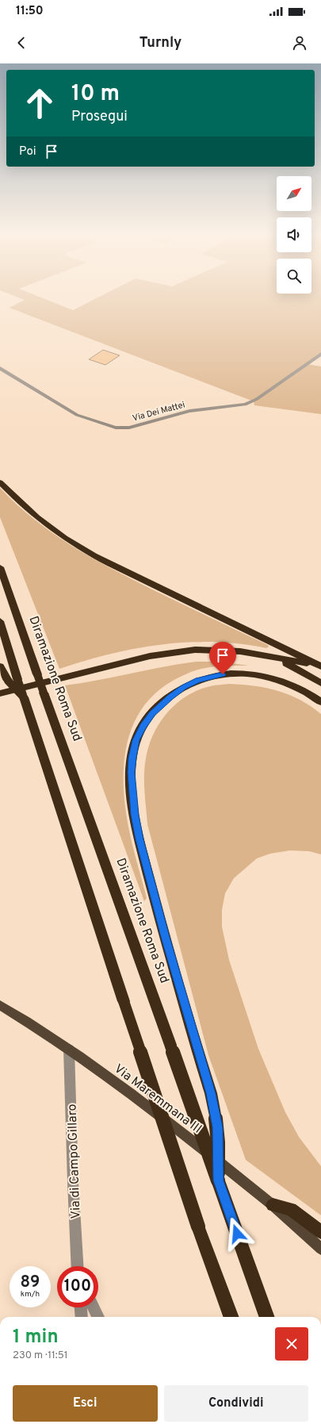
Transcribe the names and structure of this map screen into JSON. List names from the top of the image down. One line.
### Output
{"streets":{"highway":["Diramazione Roma Sud"],"main road":["Via Maremmana III"],"street":["Via Dei Mattei","Via di Campo Gillaro"]},"crossings":[["Via Maremmana III","Via di Campo Gillaro"]],"north":"top right","page":{"status":"11:50","header":"Turnly","turn":["10 m","Prosegui"],"then":"Poi","speed":"89 km/h","limit":"100","heading":["1 min","230 m · 11:51"],"buttons":["Esci","Condividi"]}}
